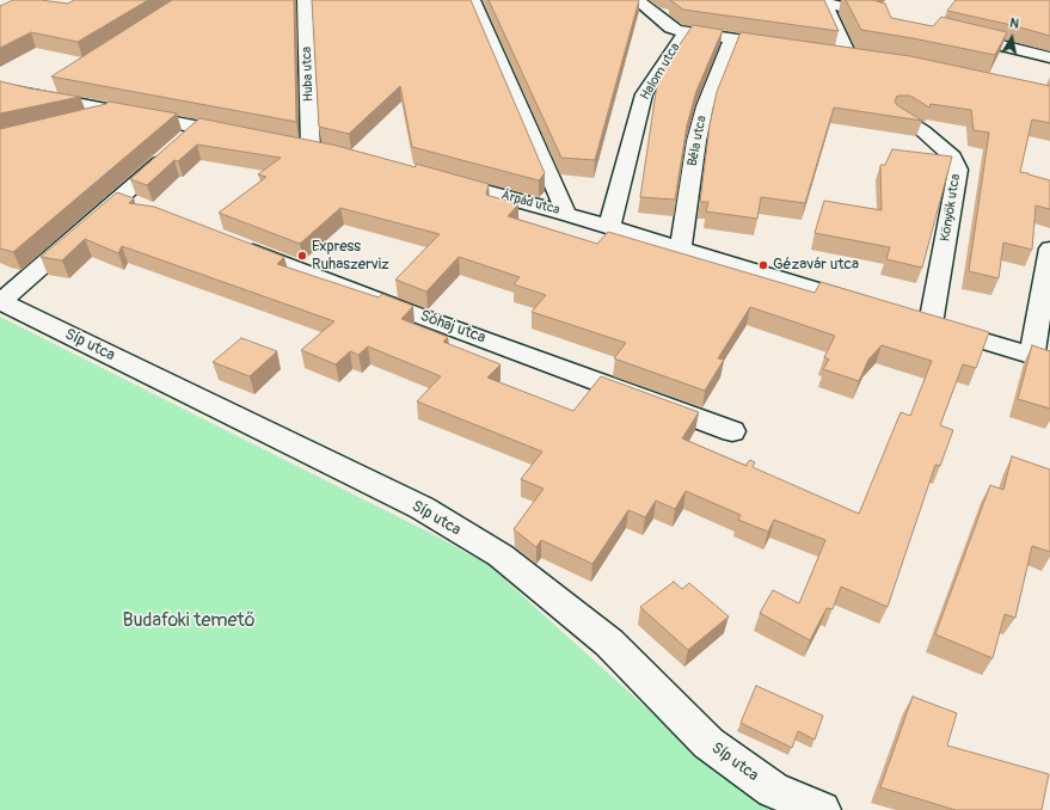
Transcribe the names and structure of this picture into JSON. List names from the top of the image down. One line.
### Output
{"streets":{"street":["Halom utca","Huba utca","Béla utca","Árpád utca","Könyök utca","Sóhaj utca","Síp utca"]},"crossings":[["Halom utca","Árpád utca"],["Béla utca","Árpád utca"]],"parks":["Budafoki temető"],"places":["Express Ruhaszerviz","Gézavár utca"],"north":"top"}
